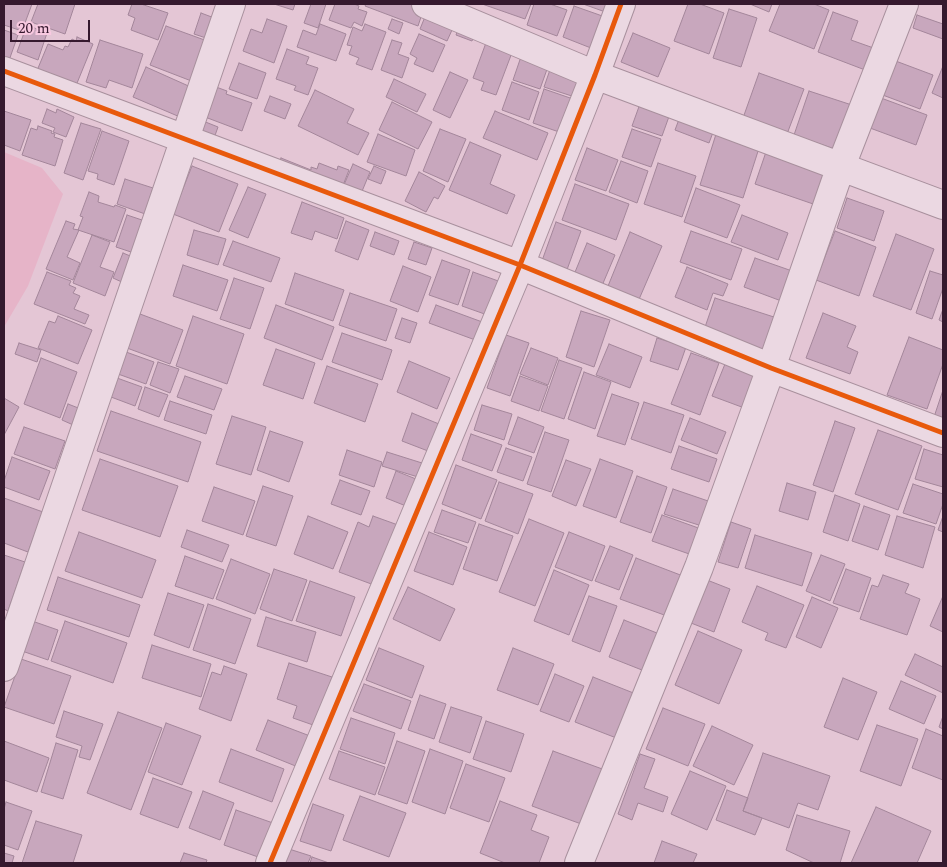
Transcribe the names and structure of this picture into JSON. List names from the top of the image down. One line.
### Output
{"scale_bar":"20 m"}
